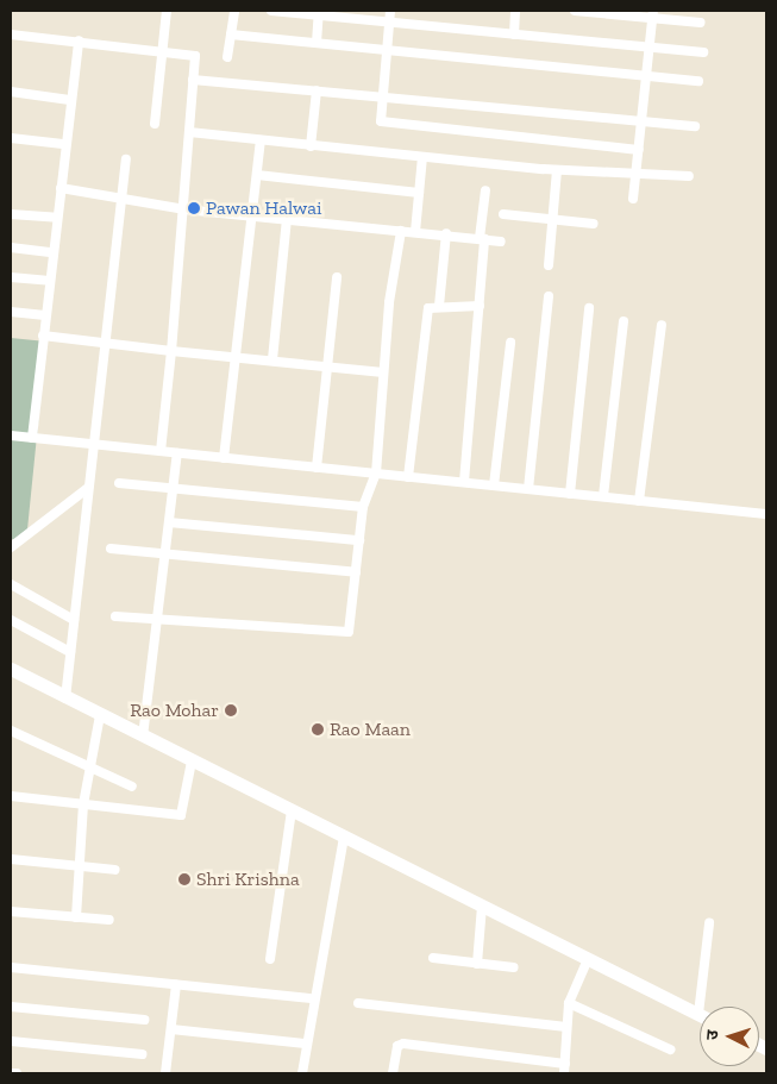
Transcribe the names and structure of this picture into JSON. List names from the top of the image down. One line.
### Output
{"places":["Pawan Halwai","Rao Mohar","Rao Maan","Shri Krishna"],"north":"left"}
